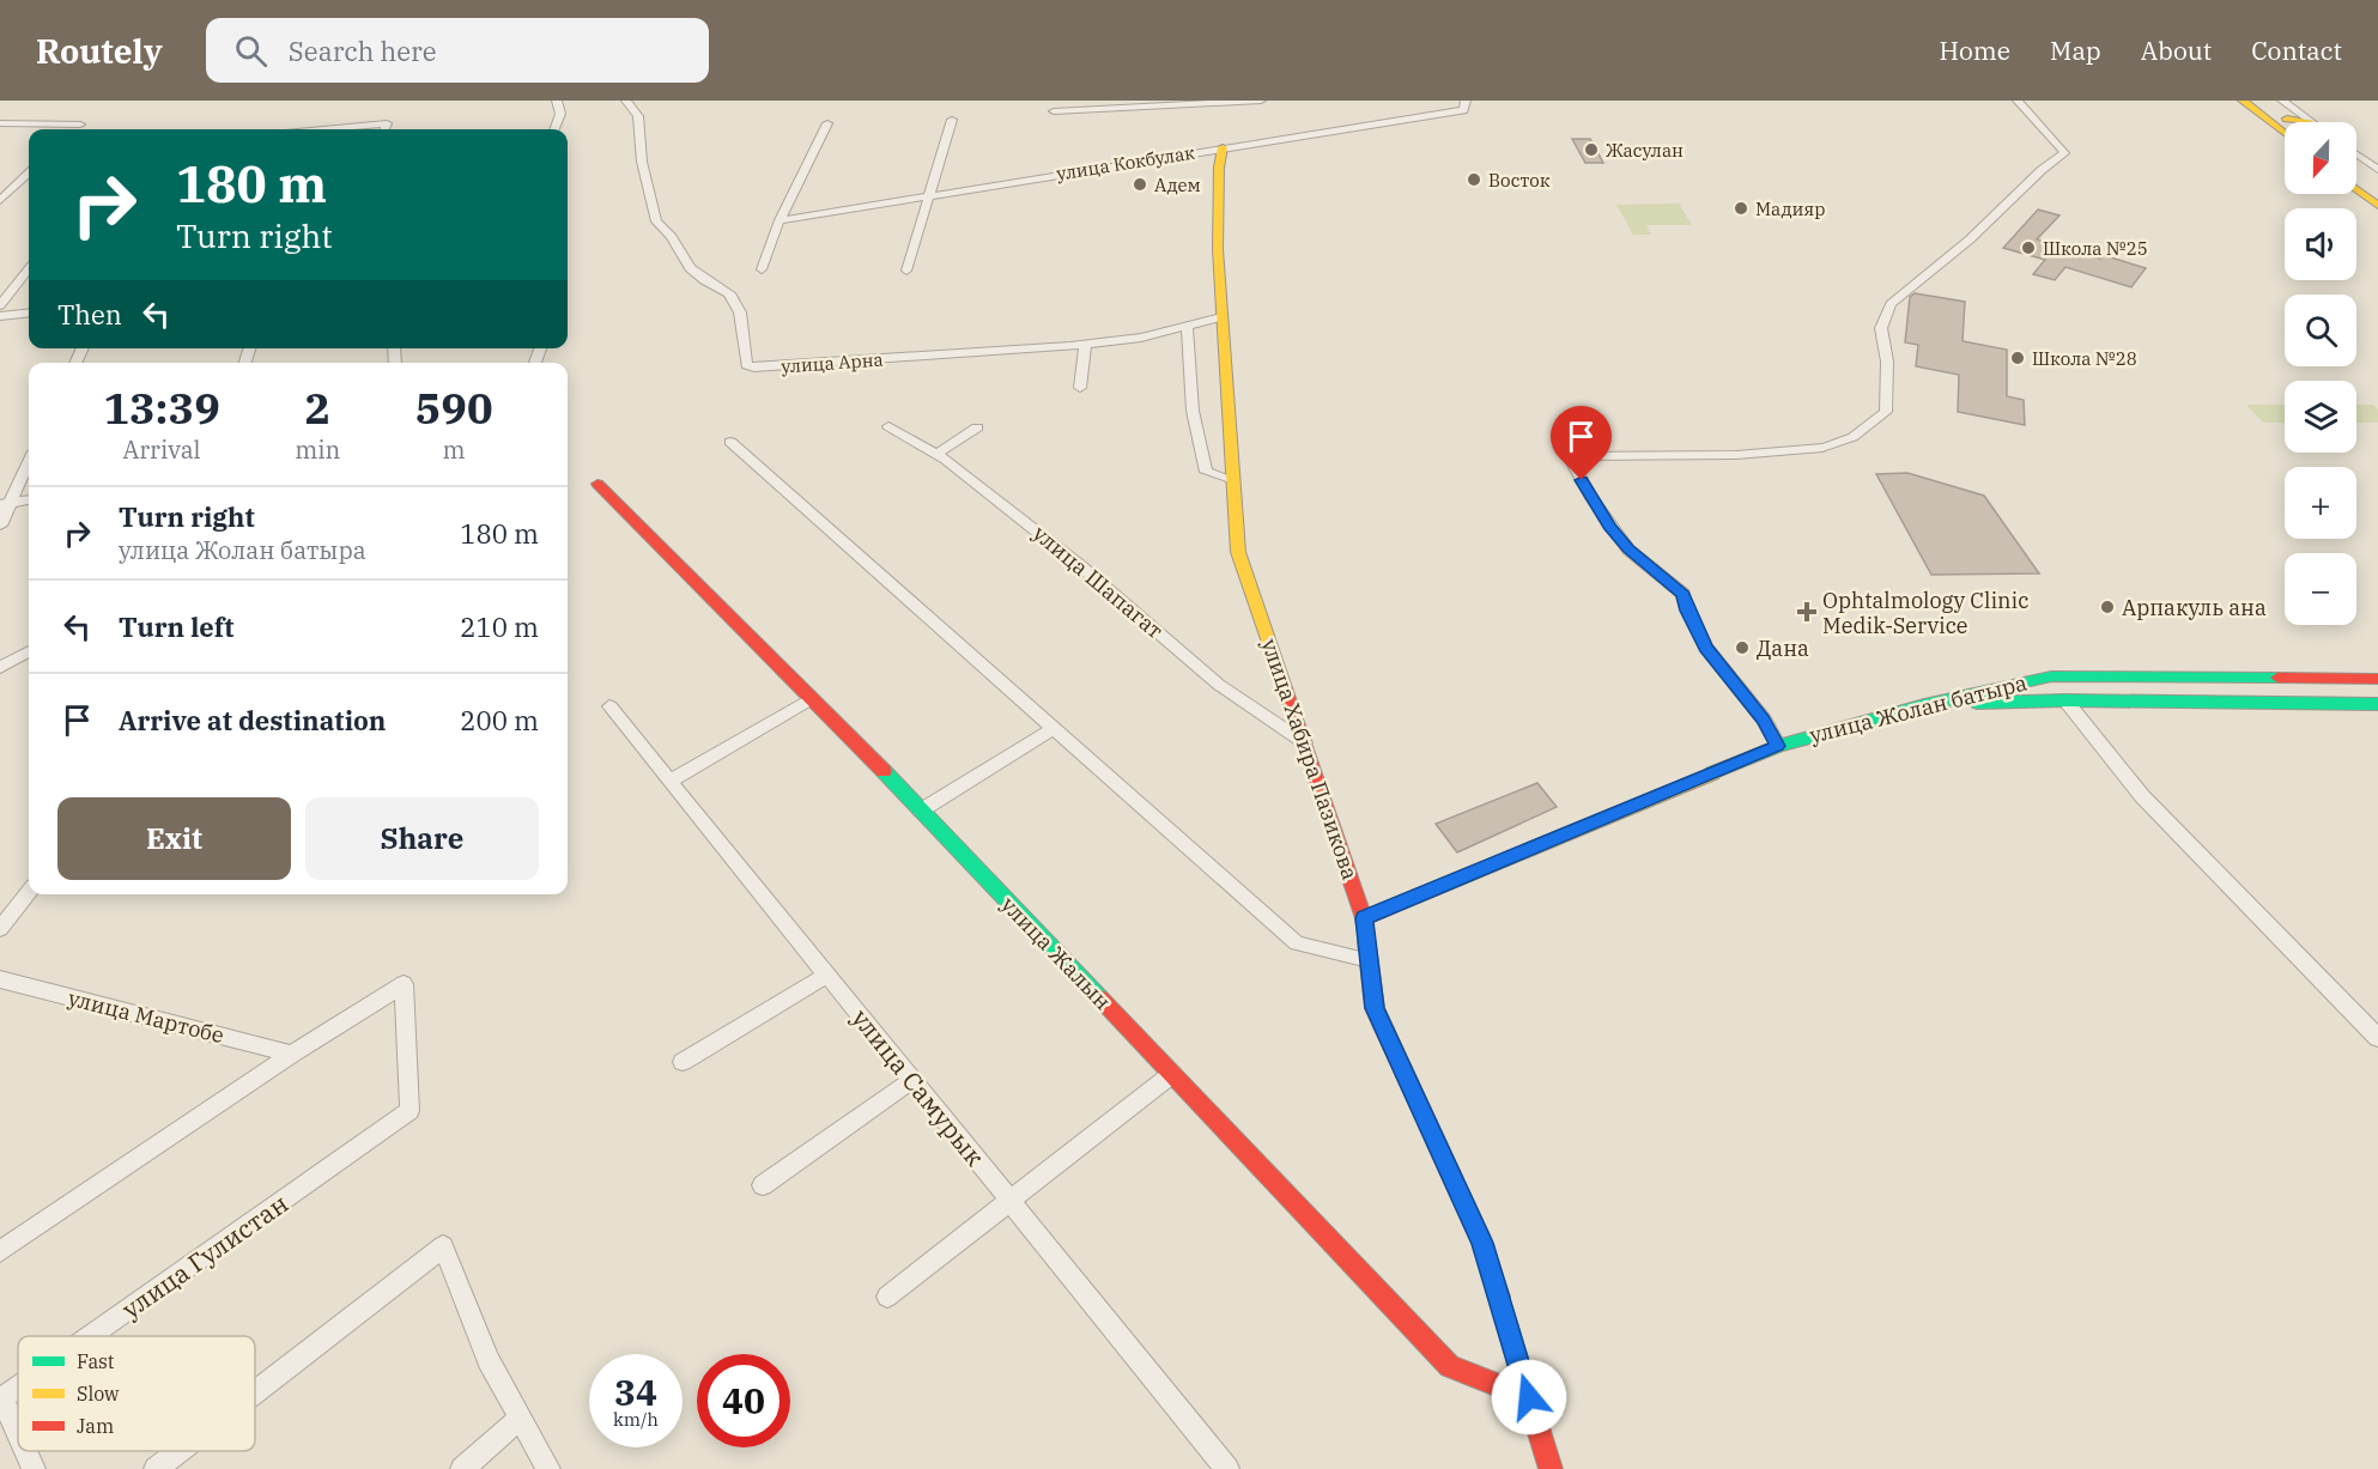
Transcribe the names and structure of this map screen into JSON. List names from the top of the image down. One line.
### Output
{"streets":{"street":["улица Кокбулак","улица Арна","улица Шапагат","улица Жолан батыра","улица Хабира Пазикова","улица Жалын","улица Мартобе","улица Самурык","улица Гулистан"]},"crossings":[["улица Кокбулак","улица Хабира Пазикова"],["улица Арна","улица Хабира Пазикова"],["улица Шапагат","улица Хабира Пазикова"],["улица Жолан батыра","улица Хабира Пазикова"],["улица Хабира Пазикова","улица Жалын"],["улица Мартобе","улица Гулистан"]],"places":{"other":["Жасулан","Восток","Адем","Мадияр","Школа №25","Школа №28","Арпакуль ана","Дана"],"health":["Ophtalmology Clinic Medik-Service"]},"legend":["Fast","Slow","Jam"],"north":"bottom","page":{"header":"Routely","search":"Search here","nav":["Home","Map","About","Contact"],"map_buttons":["+","−"],"turn":["180 m","Turn right"],"then":"Then","eta":["13:39","Arrival","2","min","590","m"],"list":[{"name":"Turn right","note":"улица Жолан батыра","value":"180 m"},{"name":"Turn left","value":"210 m"},{"name":"Arrive at destination","value":"200 m"}],"buttons":["Exit","Share"],"speed":"34 km/h","limit":"40"}}
